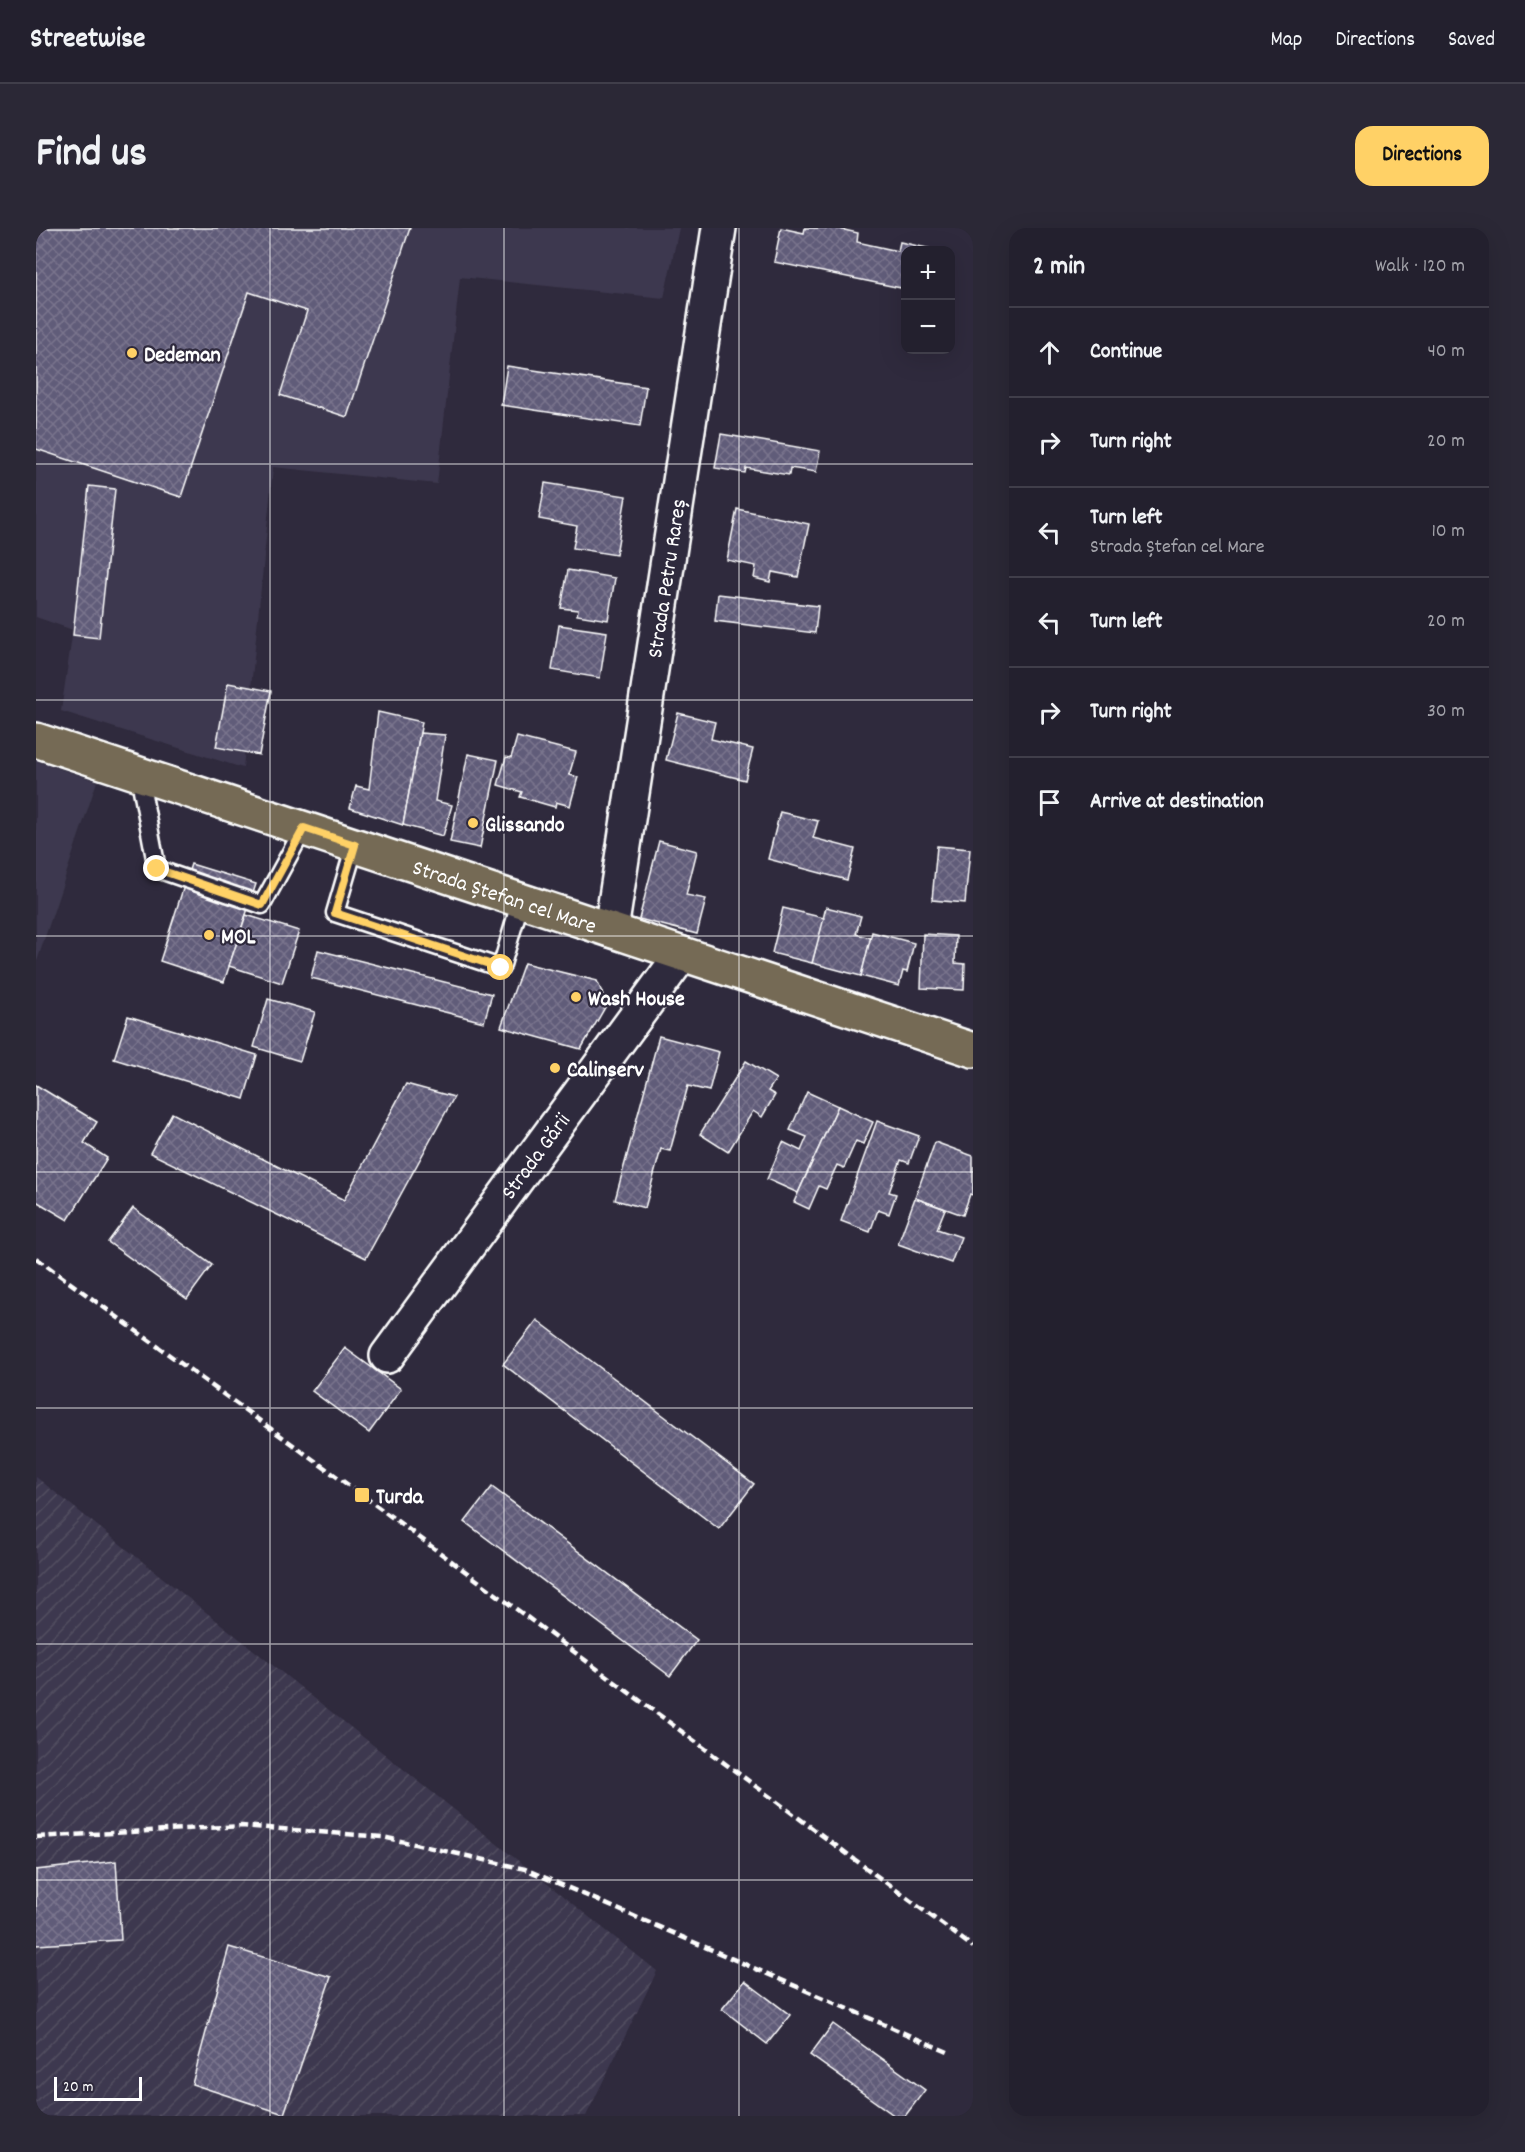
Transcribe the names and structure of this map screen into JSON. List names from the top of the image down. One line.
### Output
{"streets":{"main road":["Strada Ștefan cel Mare"],"street":["Strada Petru Rareș","Strada Gării"]},"crossings":[["Strada Petru Rareș","Strada Ștefan cel Mare"],["Strada Ștefan cel Mare","Strada Gării"]],"places":{"other":["Dedeman","Glissando","MOL","Wash House","Calinserv"],"transit":["Turda"]},"scale_bar":"20 m","page":{"header":"Streetwise","nav":["Map","Directions","Saved"],"title":"Find us","buttons":"Directions","heading":["2 min","Walk · 120 m"],"map_buttons":["+","−"],"list":[["Continue","40 m"],["Turn right","20 m"],["Turn left","Strada Ștefan cel Mare","10 m"],["Turn left","20 m"],["Turn right","30 m"],"Arrive at destination"],"scale":"20 m"}}
